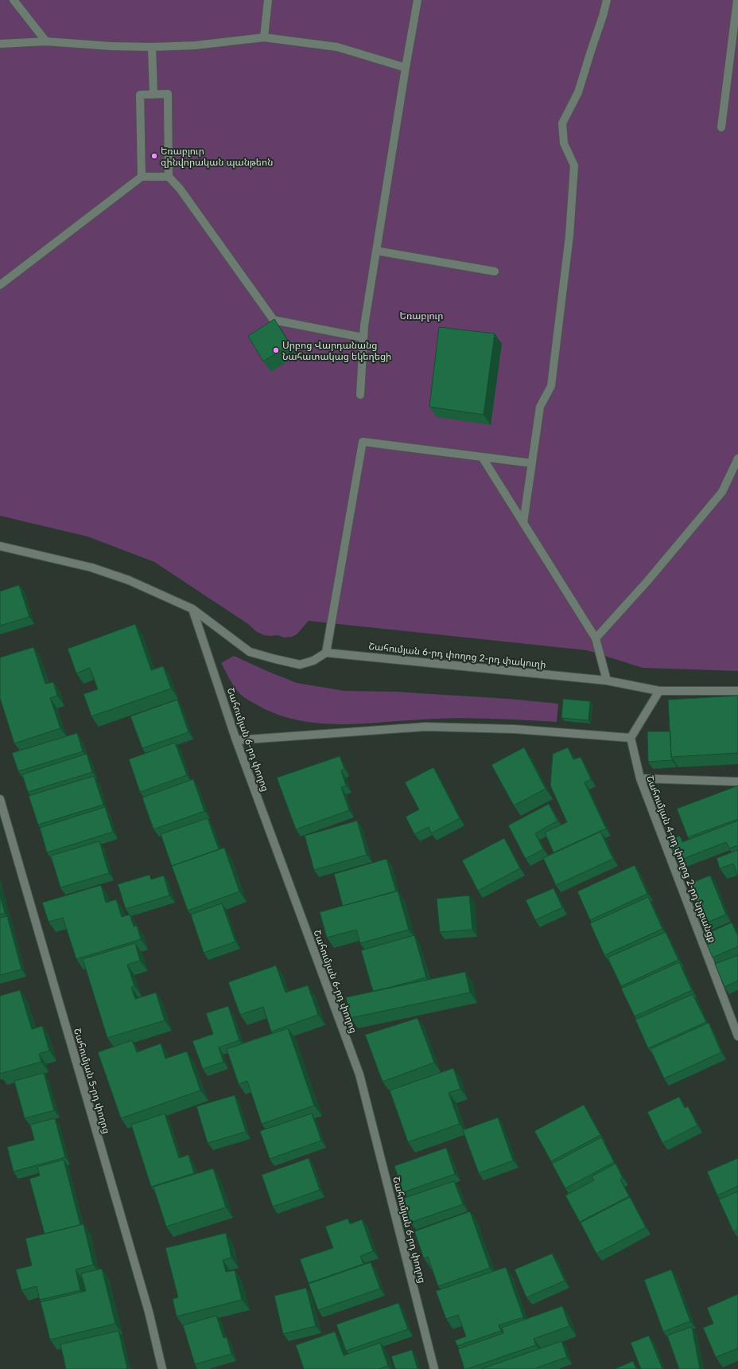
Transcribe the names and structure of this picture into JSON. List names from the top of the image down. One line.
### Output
{"streets":{"street":["Շահումյան 6-րդ փողոց 2-րդ փակուղի","Շահումյան 6-րդ փողոց","Շահումյան 4-րդ փողոց 2-րդ նրբանցք","Շահումյան 5-րդ փողոց"]},"parks":["Եռաբլուր"],"places":["Եռաբլուր զինվորական պանթեոն","Սրբոց Վարդանանց Նահատակաց եկեղեցի"]}
